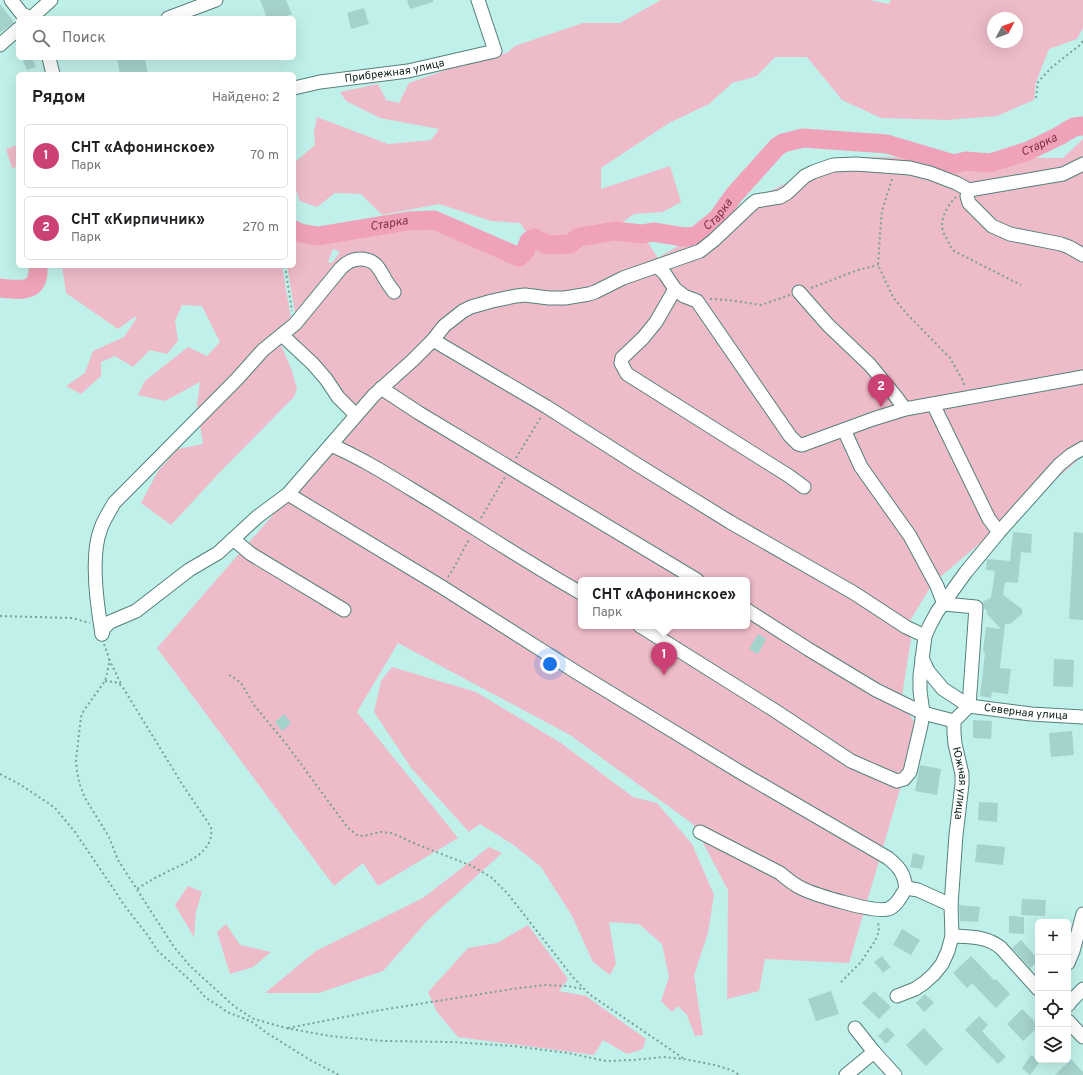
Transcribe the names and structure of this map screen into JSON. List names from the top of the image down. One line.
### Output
{"streets":{"street":["Прибрежная улица","Северная улица","Южная улица"]},"water":["Старка"],"north":"top right","page":{"search":"Поиск","heading":["Рядом","Найдено: 2"],"list":[{"mark":"1","name":"СНТ «Афонинское»","note":"Парк","value":"70 m"},{"mark":"2","name":"СНТ «Кирпичник»","note":"Парк","value":"270 m"}],"pins":["2","1"],"popup":["СНТ «Афонинское»","Парк"],"map_buttons":["+","−"]}}
